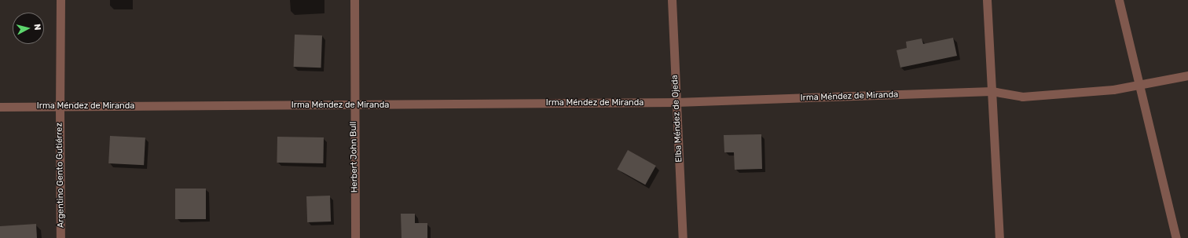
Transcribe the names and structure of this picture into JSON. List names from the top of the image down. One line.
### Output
{"streets":{"street":["Irma Méndez de Miranda","Elba Méndez de Ojeda","Herbert John Bull","Argentino Gento Gutiérrez"]},"crossings":[["Irma Méndez de Miranda","Elba Méndez de Ojeda"],["Irma Méndez de Miranda","Herbert John Bull"],["Irma Méndez de Miranda","Argentino Gento Gutiérrez"]],"north":"right"}
